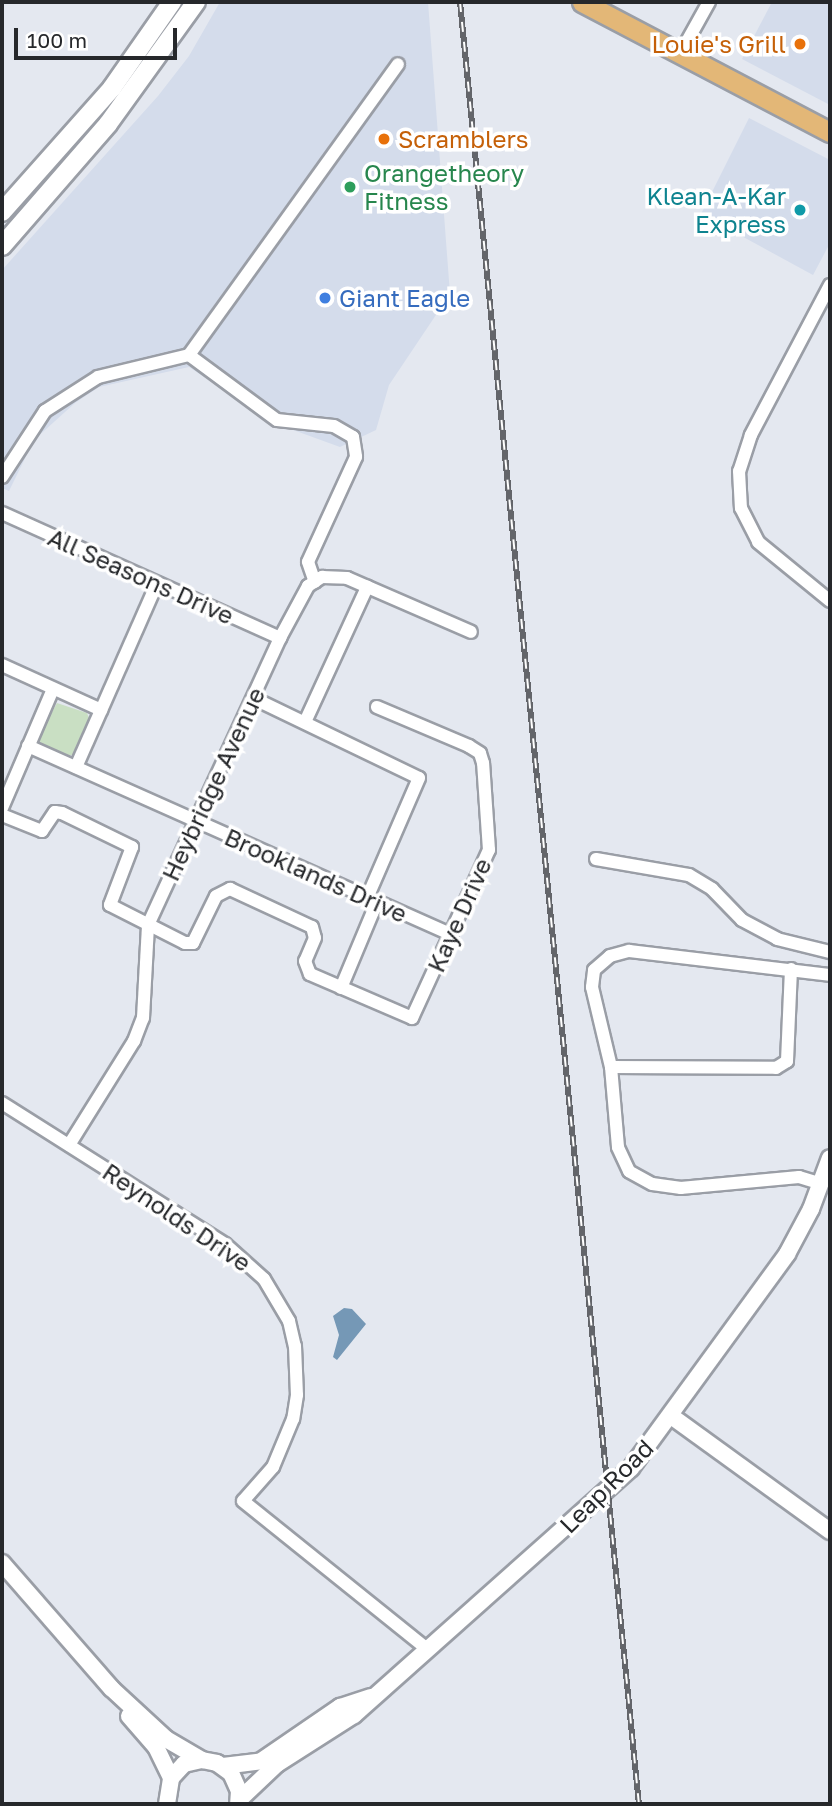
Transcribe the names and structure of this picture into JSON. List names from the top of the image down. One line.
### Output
{"streets":{"street":["All Seasons Drive","Heybridge Avenue","Brooklands Drive","Kaye Drive","Reynolds Drive","Leap Road"]},"crossings":[["All Seasons Drive","Heybridge Avenue"],["Heybridge Avenue","Brooklands Drive"],["Heybridge Avenue","Reynolds Drive"],["Brooklands Drive","Kaye Drive"],["Reynolds Drive","Leap Road"]],"places":["Louie's Grill","Scramblers","Orangetheory Fitness","Klean-A-Kar Express","Giant Eagle"],"scale_bar":"100 m"}
